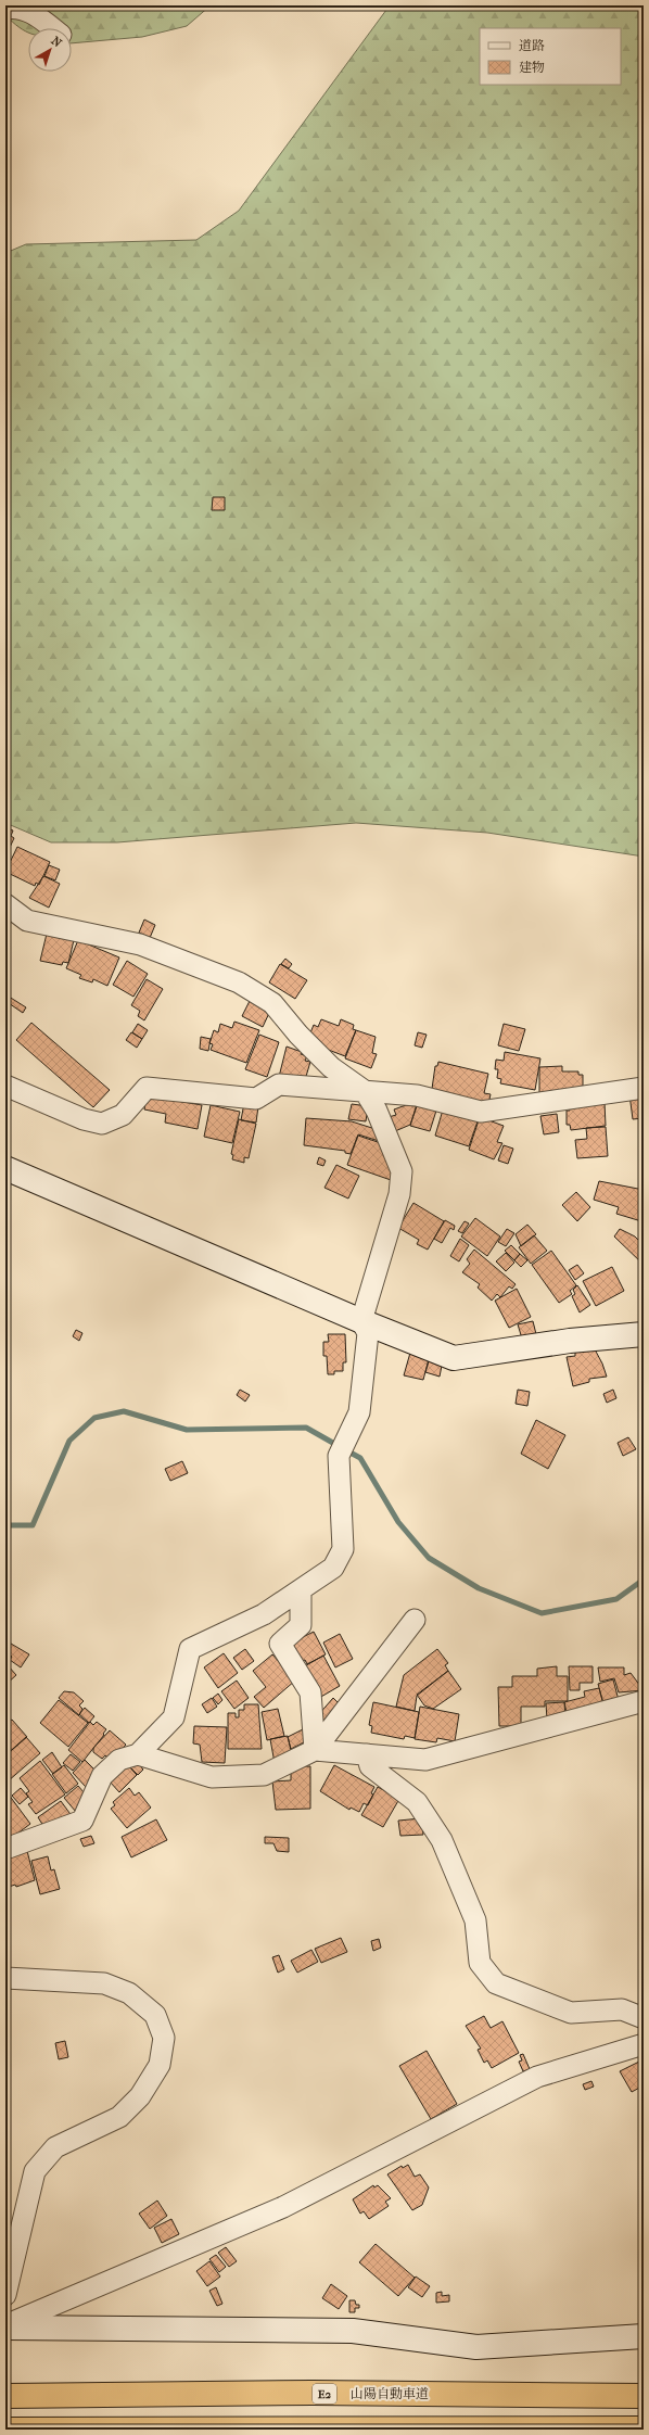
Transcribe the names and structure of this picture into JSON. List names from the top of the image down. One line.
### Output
{"streets":{"highway":["E2","山陽自動車道"]},"legend":["道路","建物"],"north":"top right"}
